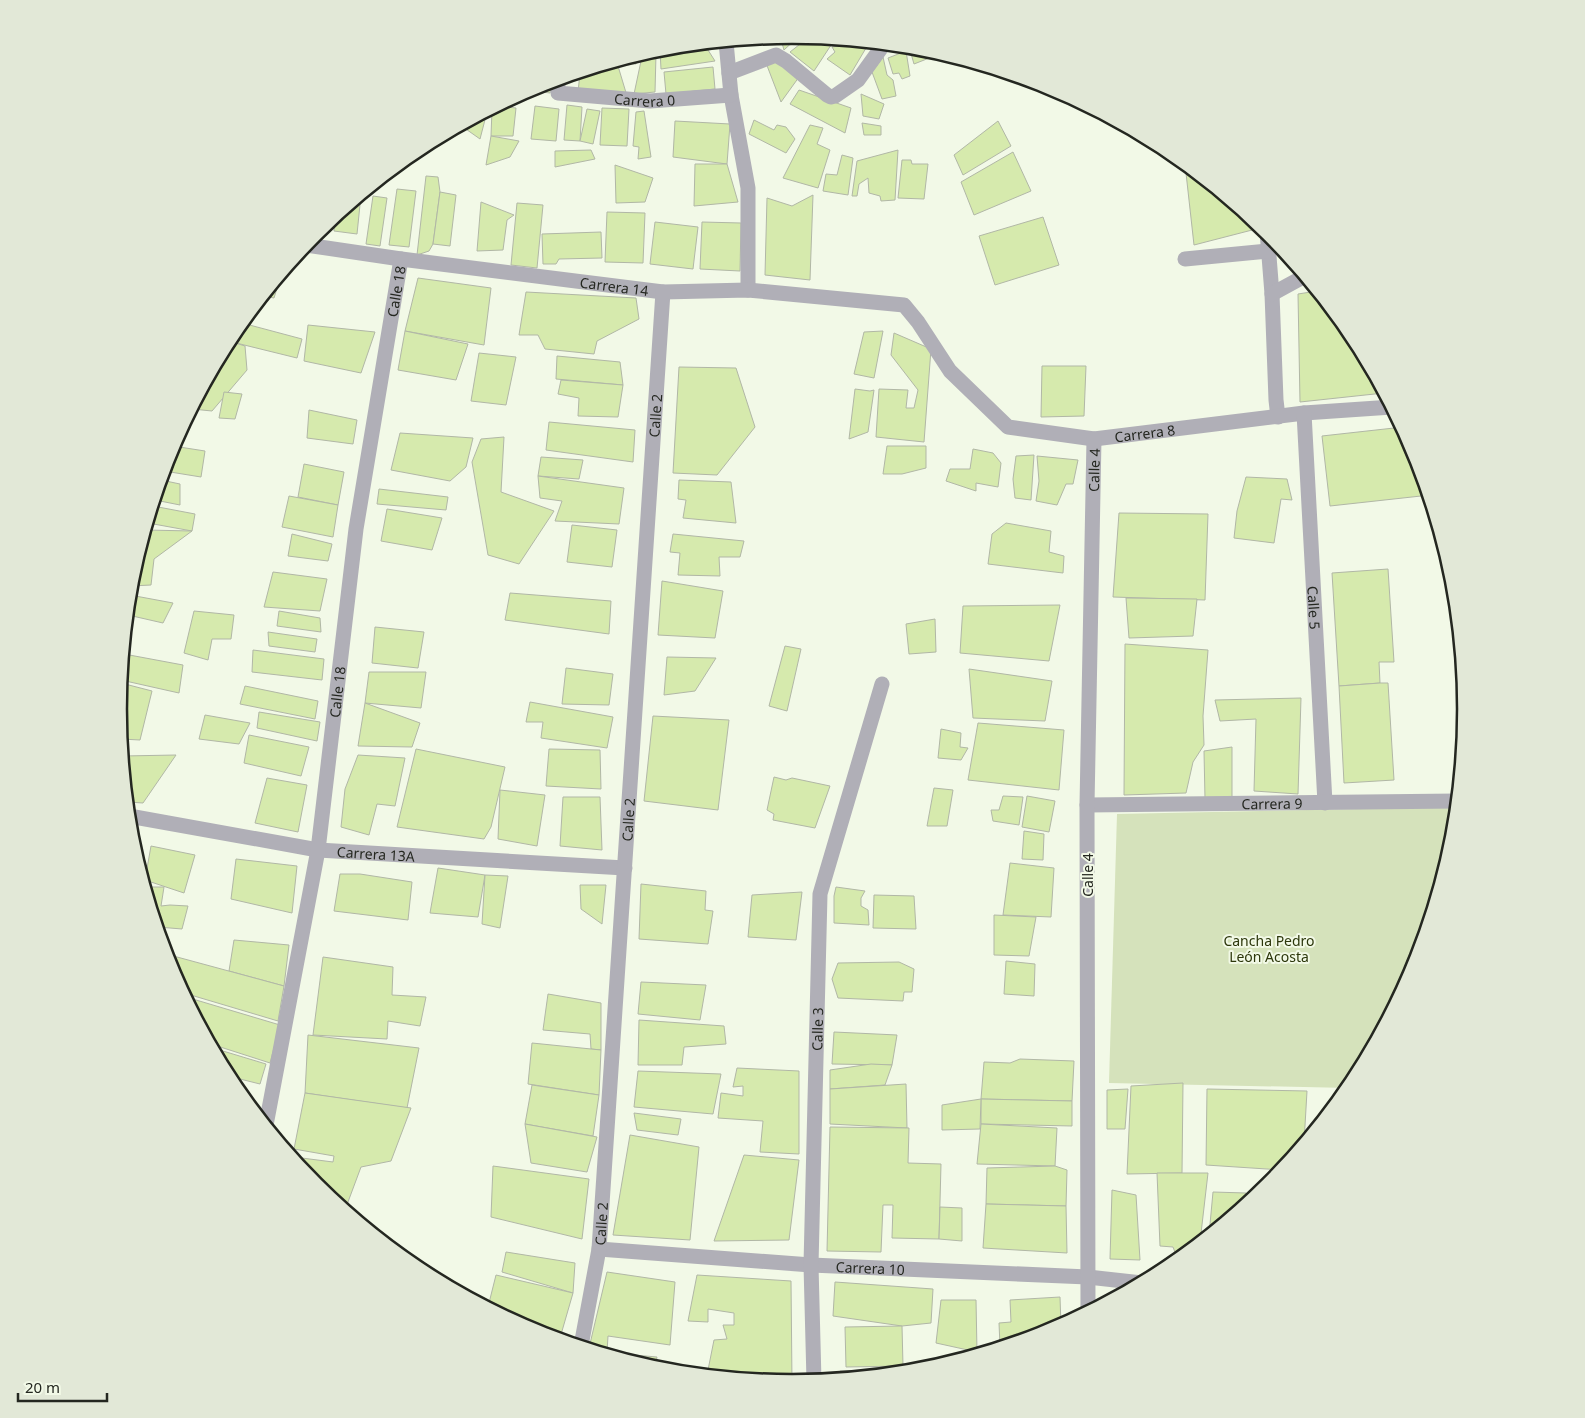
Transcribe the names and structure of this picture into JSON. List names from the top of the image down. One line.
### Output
{"streets":{"street":["Carrera 0","Carrera 14","Calle 18","Calle 2","Carrera 8","Calle 4","Calle 5","Carrera 9","Carrera 13A","Calle 3","Carrera 10"]},"crossings":[["Carrera 14","Calle 18"],["Carrera 14","Calle 2"],["Carrera 14","Carrera 8"],["Calle 18","Carrera 13A"],["Calle 2","Carrera 13A"],["Calle 2","Carrera 10"],["Carrera 8","Calle 4"],["Carrera 8","Calle 5"],["Calle 4","Carrera 9"],["Calle 4","Carrera 10"],["Calle 5","Carrera 9"],["Calle 3","Carrera 10"]],"parks":["Cancha Pedro León Acosta"],"scale_bar":"20 m"}
